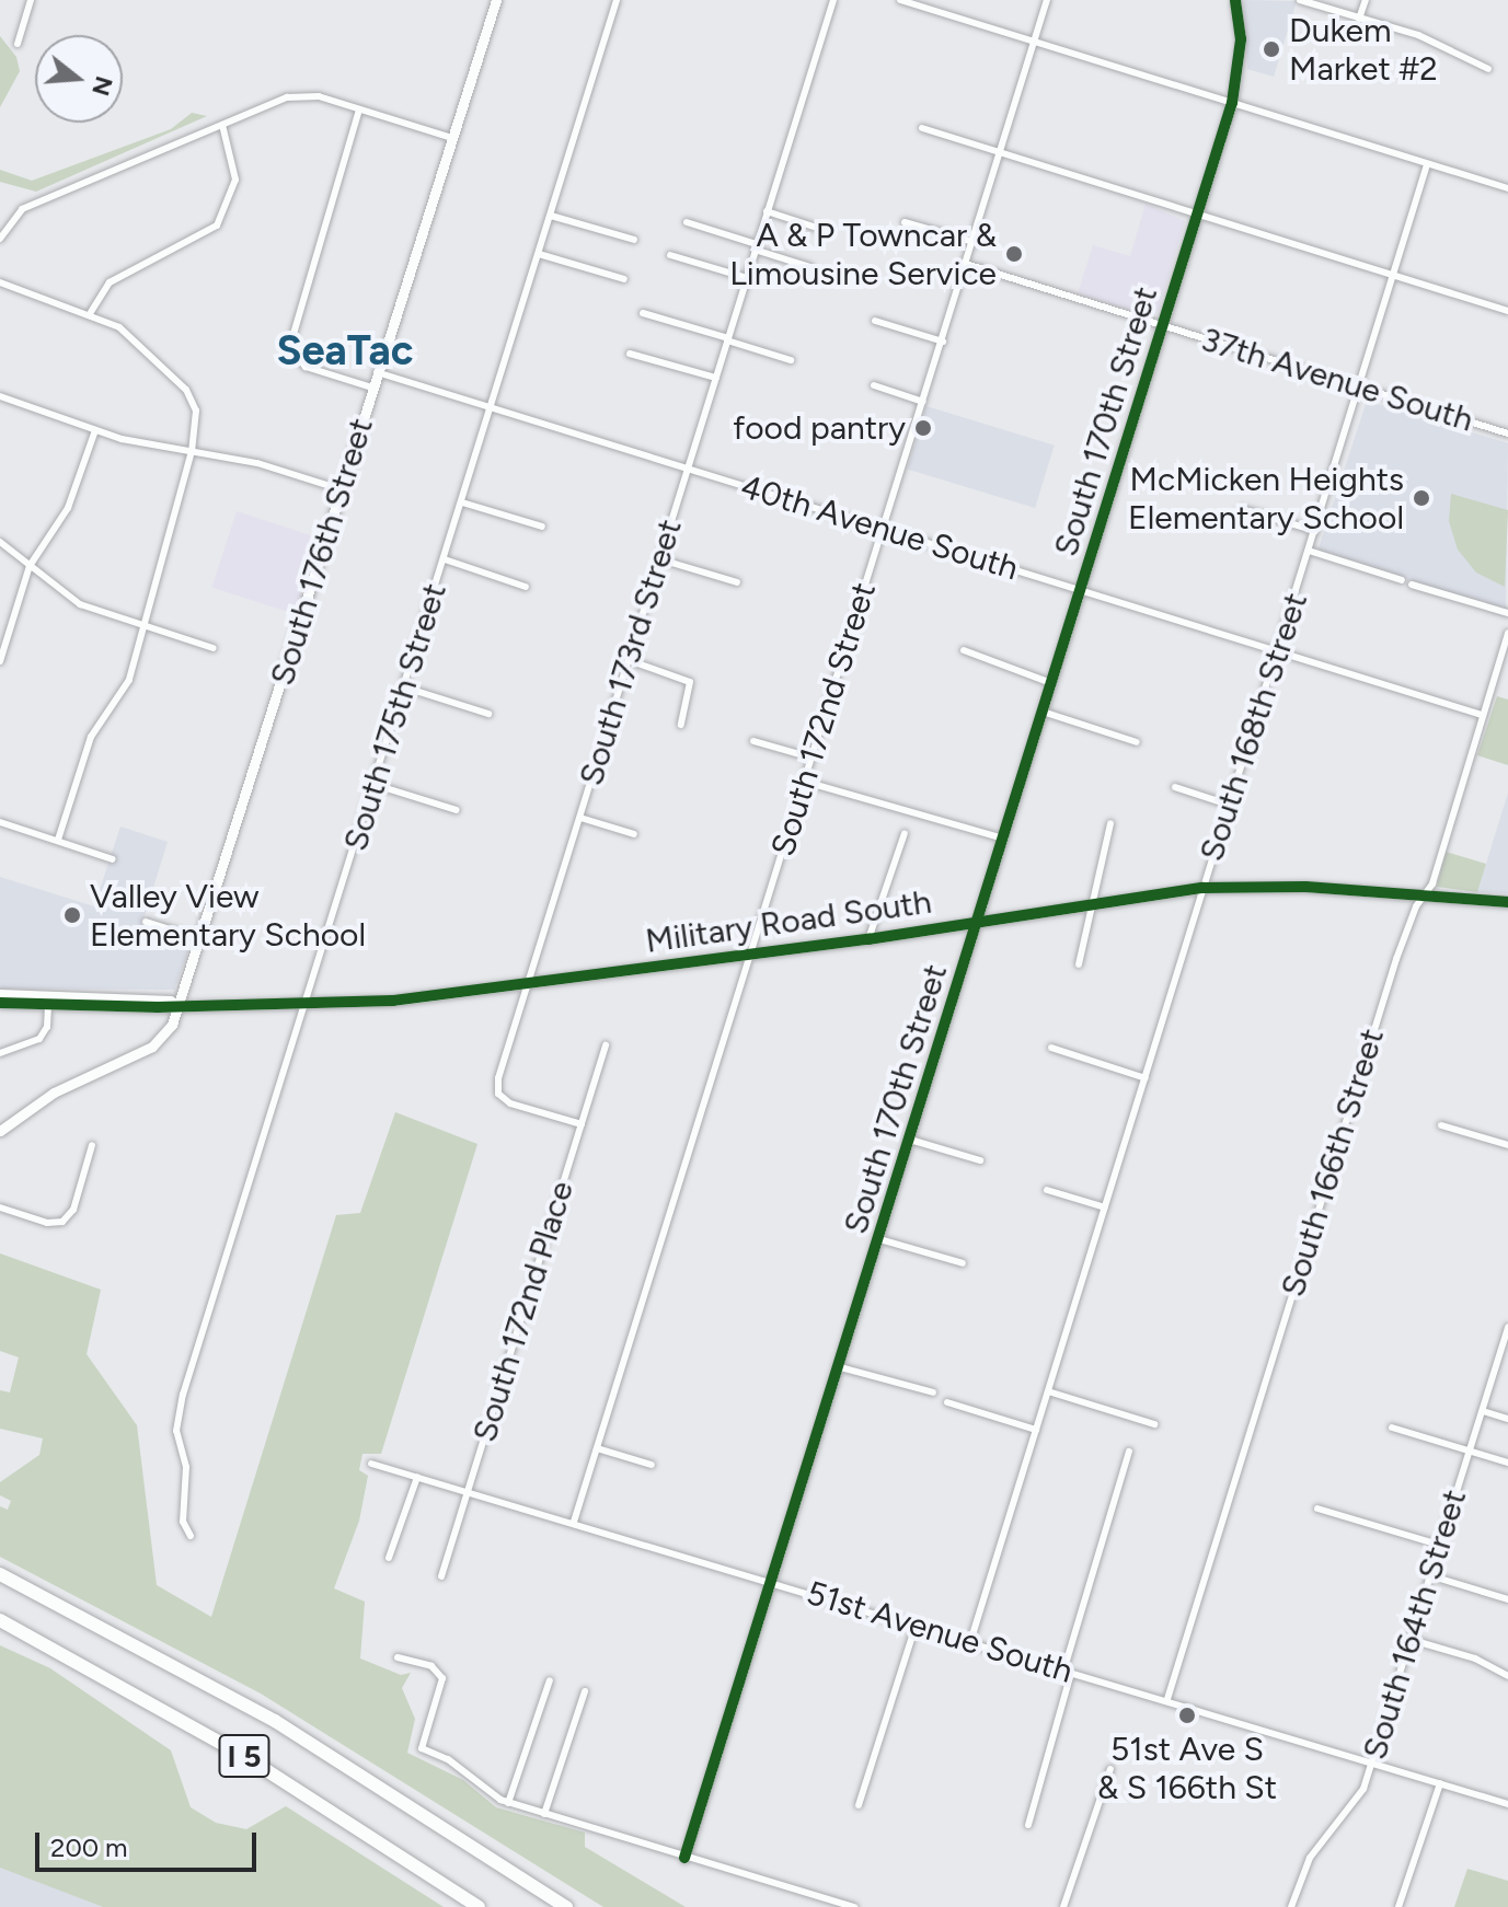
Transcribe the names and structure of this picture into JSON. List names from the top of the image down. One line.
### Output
{"streets":{"highway":["I 5"],"street":["37th Avenue South","South 170th Street","40th Avenue South","South 176th Street","South 173rd Street","South 175th Street","South 172nd Street","South 168th Street","Military Road South","South 166th Street","South 172nd Place","South 164th Street","51st Avenue South"]},"crossings":[["37th Avenue South","South 170th Street"],["37th Avenue South","South 172nd Street"],["37th Avenue South","South 168th Street"],["South 170th Street","40th Avenue South"],["South 170th Street","Military Road South"],["South 170th Street","51st Avenue South"],["40th Avenue South","South 176th Street"],["40th Avenue South","South 173rd Street"],["40th Avenue South","South 175th Street"],["40th Avenue South","South 172nd Street"],["40th Avenue South","South 168th Street"],["40th Avenue South","South 166th Street"],["South 176th Street","Military Road South"],["South 173rd Street","Military Road South"],["South 173rd Street","South 172nd Place"],["South 175th Street","Military Road South"],["South 172nd Street","Military Road South"],["South 172nd Street","51st Avenue South"],["South 168th Street","Military Road South"],["South 168th Street","51st Avenue South"],["Military Road South","South 166th Street"],["South 166th Street","51st Avenue South"],["South 172nd Place","51st Avenue South"],["South 164th Street","51st Avenue South"]],"districts":["SeaTac"],"places":["Dukem Market #2","A & P Towncar & Limousine Service","food pantry","McMicken Heights Elementary School","Valley View Elementary School","51st Ave S & S 166th St"],"scale_bar":"200 m","north":"right"}
